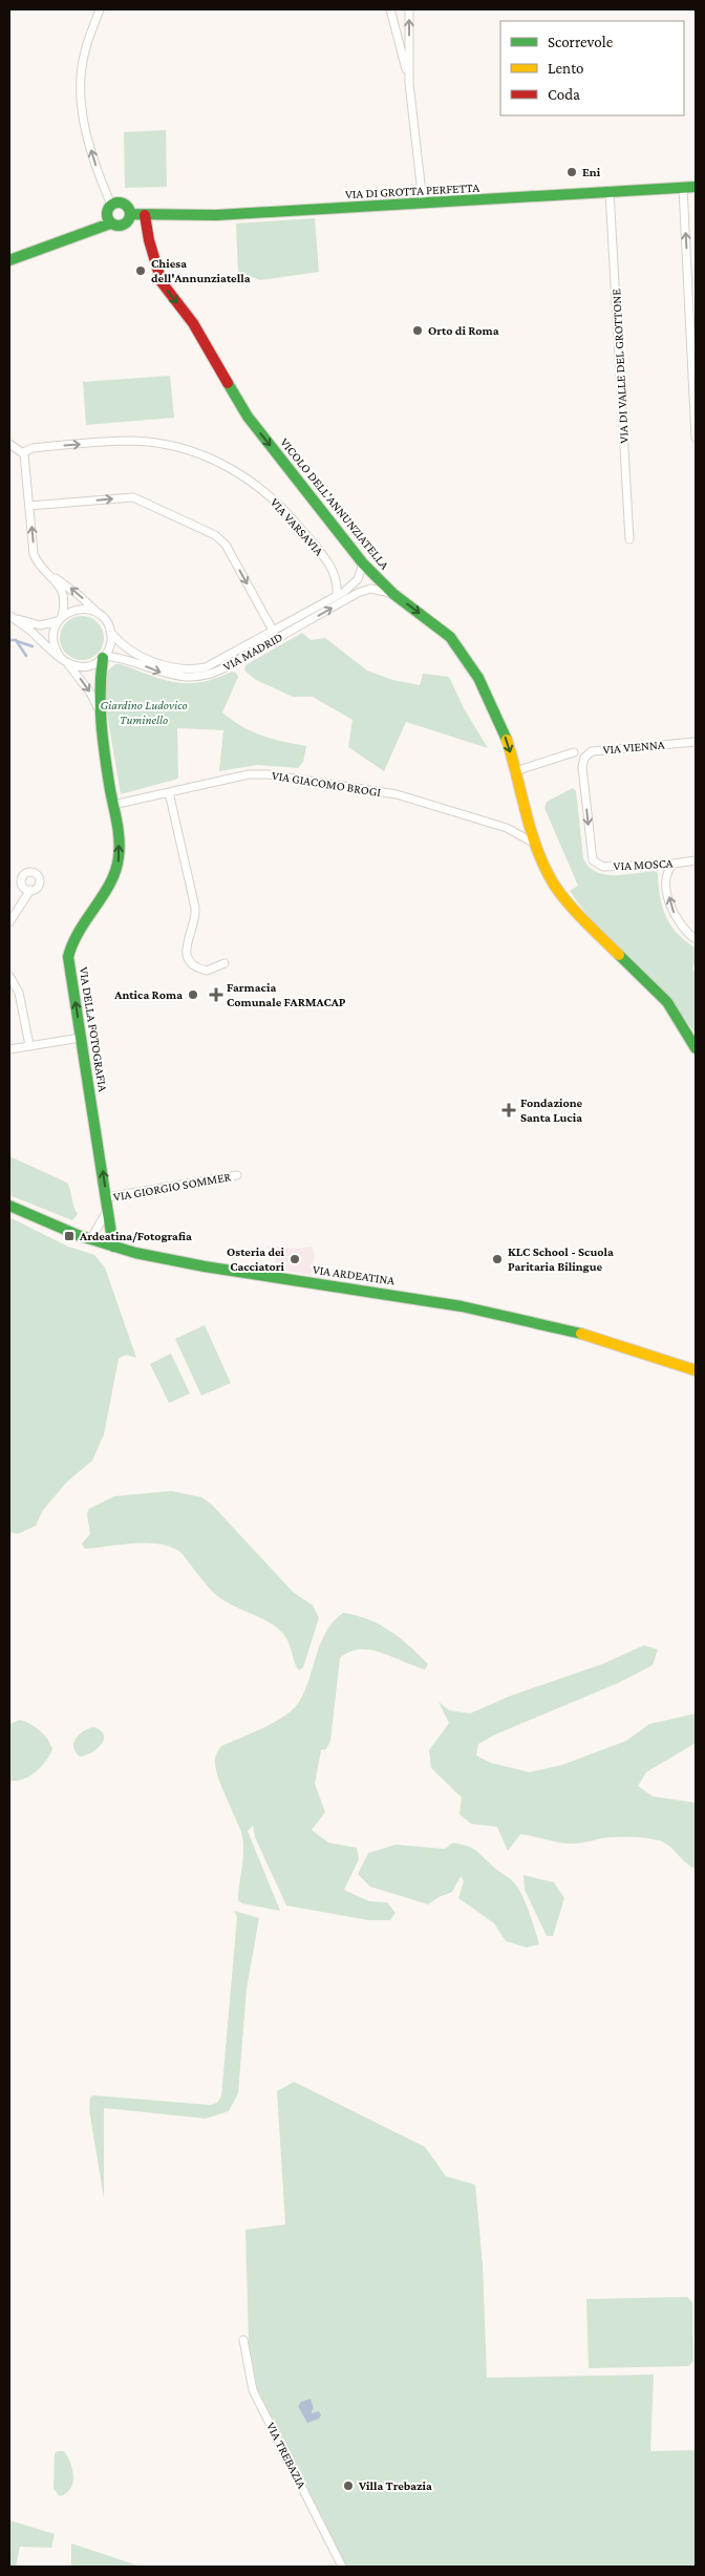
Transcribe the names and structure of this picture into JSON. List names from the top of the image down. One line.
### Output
{"streets":{"street":["VIA DI GROTTA PERFETTA","VIA DI VALLE DEL GROTTONE","VICOLO DELL'ANNUNZIATELLA","VIA VARSAVIA","VIA MADRID","VIA VIENNA","VIA GIACOMO BROGI","VIA MOSCA","VIA DELLA FOTOGRAFIA","VIA GIORGIO SOMMER","VIA ARDEATINA","VIA TREBAZIA"]},"crossings":[["VIA DI GROTTA PERFETTA","VIA DI VALLE DEL GROTTONE"],["VIA DI GROTTA PERFETTA","VICOLO DELL'ANNUNZIATELLA"],["VICOLO DELL'ANNUNZIATELLA","VIA MADRID"],["VICOLO DELL'ANNUNZIATELLA","VIA GIACOMO BROGI"],["VIA VARSAVIA","VIA MADRID"],["VIA MADRID","VIA DELLA FOTOGRAFIA"],["VIA VIENNA","VIA MOSCA"],["VIA GIACOMO BROGI","VIA DELLA FOTOGRAFIA"],["VIA DELLA FOTOGRAFIA","VIA GIORGIO SOMMER"],["VIA DELLA FOTOGRAFIA","VIA ARDEATINA"]],"one_way":["VICOLO DELL'ANNUNZIATELLA","VIA VARSAVIA","VIA MADRID"],"parks":["Giardino Ludovico Tuminello"],"places":{"other":["Eni","Chiesa dell'Annunziatella","Orto di Roma","Antica Roma","Osteria dei Cacciatori","KLC School - Scuola Paritaria Bilingue","Villa Trebazia"],"health":["Farmacia Comunale FARMACAP","Fondazione Santa Lucia"],"transit":["Ardeatina/Fotografia"]},"legend":["Scorrevole","Lento","Coda"]}
